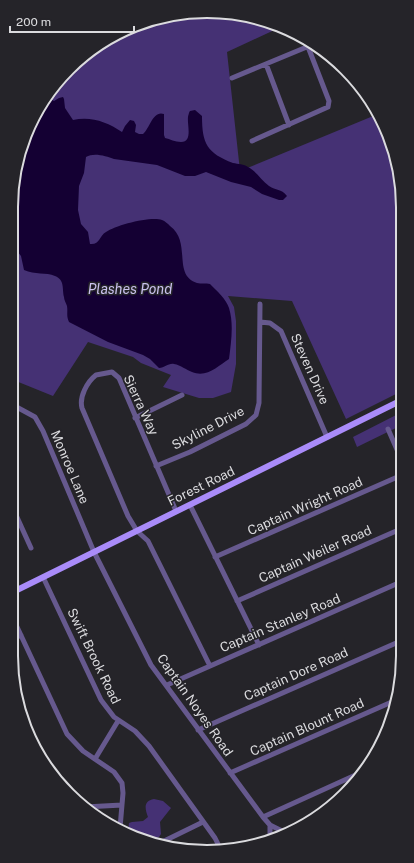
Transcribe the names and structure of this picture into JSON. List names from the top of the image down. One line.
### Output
{"streets":{"main road":["Forest Road"],"street":["Steven Drive","Sierra Way","Skyline Drive","Monroe Lane","Captain Wright Road","Captain Weiler Road","Captain Stanley Road","Swift Brook Road","Captain Dore Road","Captain Noyes Road","Captain Blount Road"]},"crossings":[["Steven Drive","Skyline Drive"],["Steven Drive","Forest Road"],["Sierra Way","Skyline Drive"],["Sierra Way","Forest Road"],["Monroe Lane","Forest Road"],["Monroe Lane","Captain Noyes Road"],["Forest Road","Swift Brook Road"],["Forest Road","Captain Noyes Road"],["Captain Stanley Road","Captain Noyes Road"],["Captain Dore Road","Captain Noyes Road"],["Captain Noyes Road","Captain Blount Road"]],"water":["Plashes Pond"],"scale_bar":"200 m"}
